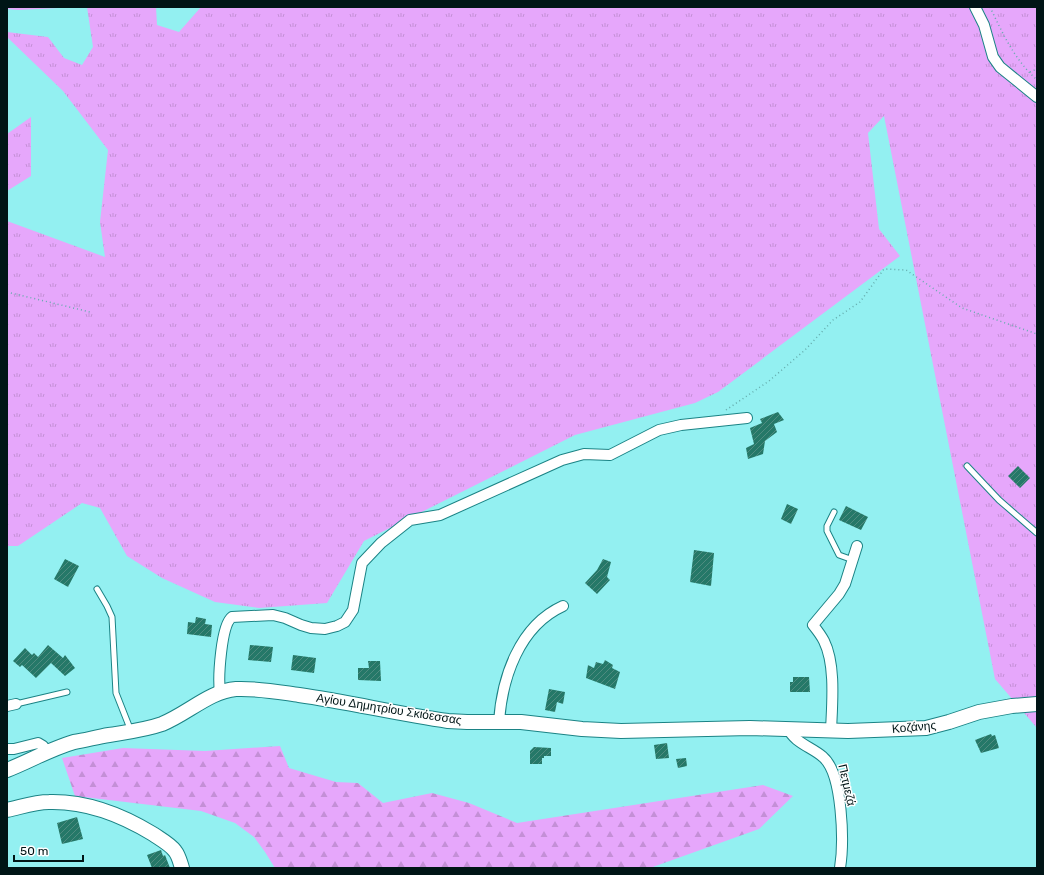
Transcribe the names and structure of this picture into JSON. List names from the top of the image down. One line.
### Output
{"streets":{"street":["Αγίου Δημητρίου Σκιόεσσας","Κοζάνης","Πετμεζά"]},"crossings":[["Αγίου Δημητρίου Σκιόεσσας","Κοζάνης"],["Αγίου Δημητρίου Σκιόεσσας","Πετμεζά"],["Κοζάνης","Πετμεζά"]],"scale_bar":"50 m"}
